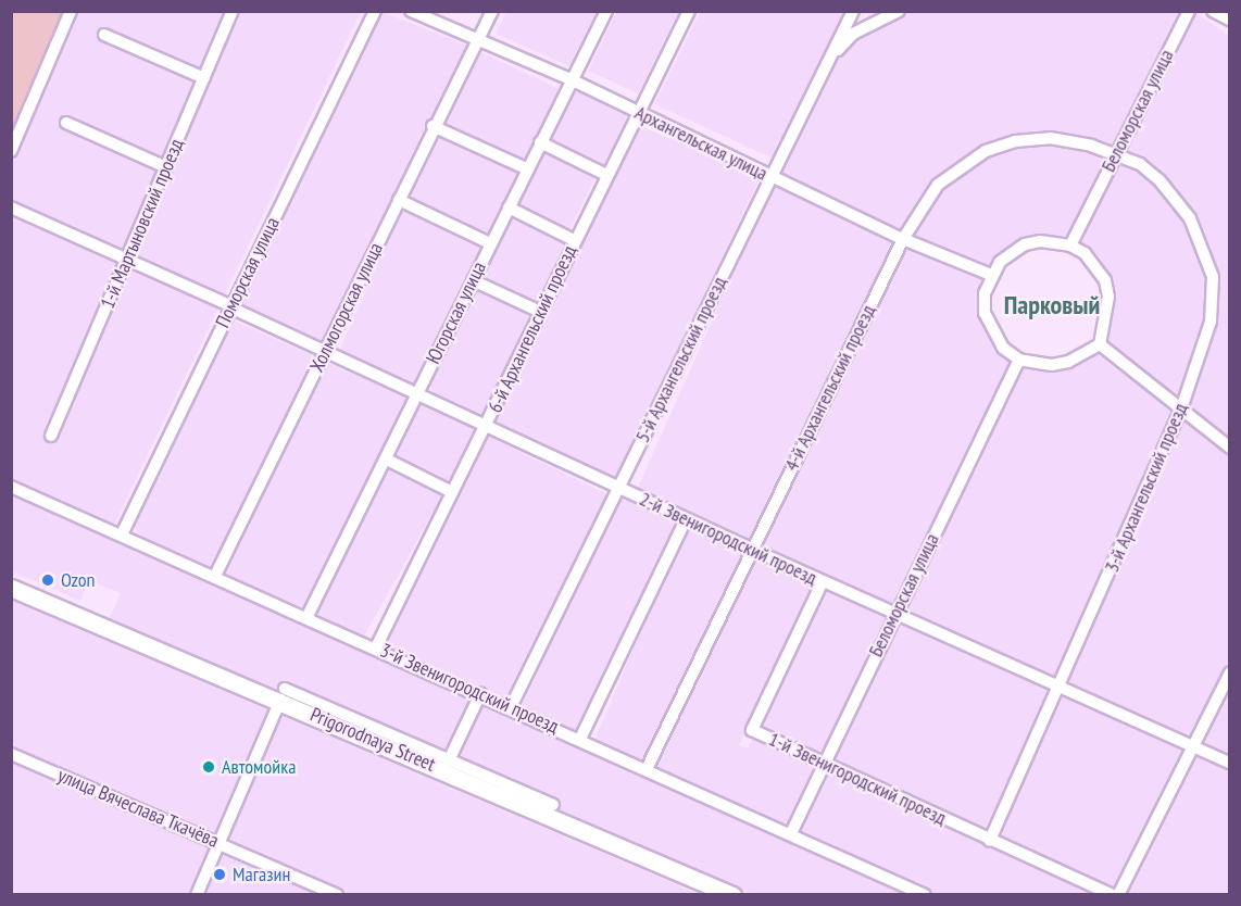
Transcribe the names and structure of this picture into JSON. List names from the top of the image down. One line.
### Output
{"streets":{"street":["Беломорская улица","Архангельская улица","1-й Мартыновский проезд","Поморская улица","Холмогорская улица","Югорская улица","6-й Архангельский проезд","5-й Архангельский проезд","4-й Архангельский проезд","3-й Архангельский проезд","2-й Звенигородский проезд","3-й Звенигородский проезд","Prigorodnaya Street","1-й Звенигородский проезд","улица Вячеслава Ткачёва"]},"crossings":[["Беломорская улица","Архангельская улица"],["Беломорская улица","4-й Архангельский проезд"],["Беломорская улица","3-й Архангельский проезд"],["Беломорская улица","2-й Звенигородский проезд"],["Беломорская улица","3-й Звенигородский проезд"],["Беломорская улица","1-й Звенигородский проезд"],["Архангельская улица","Холмогорская улица"],["Архангельская улица","Югорская улица"],["Архангельская улица","6-й Архангельский проезд"],["Архангельская улица","5-й Архангельский проезд"],["Архангельская улица","4-й Архангельский проезд"],["1-й Мартыновский проезд","2-й Звенигородский проезд"],["Поморская улица","2-й Звенигородский проезд"],["Поморская улица","3-й Звенигородский проезд"],["Холмогорская улица","2-й Звенигородский проезд"],["Холмогорская улица","3-й Звенигородский проезд"],["Югорская улица","2-й Звенигородский проезд"],["Югорская улица","3-й Звенигородский проезд"],["6-й Архангельский проезд","2-й Звенигородский проезд"],["6-й Архангельский проезд","3-й Звенигородский проезд"],["5-й Архангельский проезд","2-й Звенигородский проезд"],["5-й Архангельский проезд","3-й Звенигородский проезд"],["4-й Архангельский проезд","3-й Архангельский проезд"],["4-й Архангельский проезд","2-й Звенигородский проезд"],["4-й Архангельский проезд","3-й Звенигородский проезд"],["3-й Архангельский проезд","2-й Звенигородский проезд"],["3-й Архангельский проезд","1-й Звенигородский проезд"],["2-й Звенигородский проезд","1-й Звенигородский проезд"]],"districts":["Парковый"],"places":["Ozon","Автомойка","Магазин"]}
